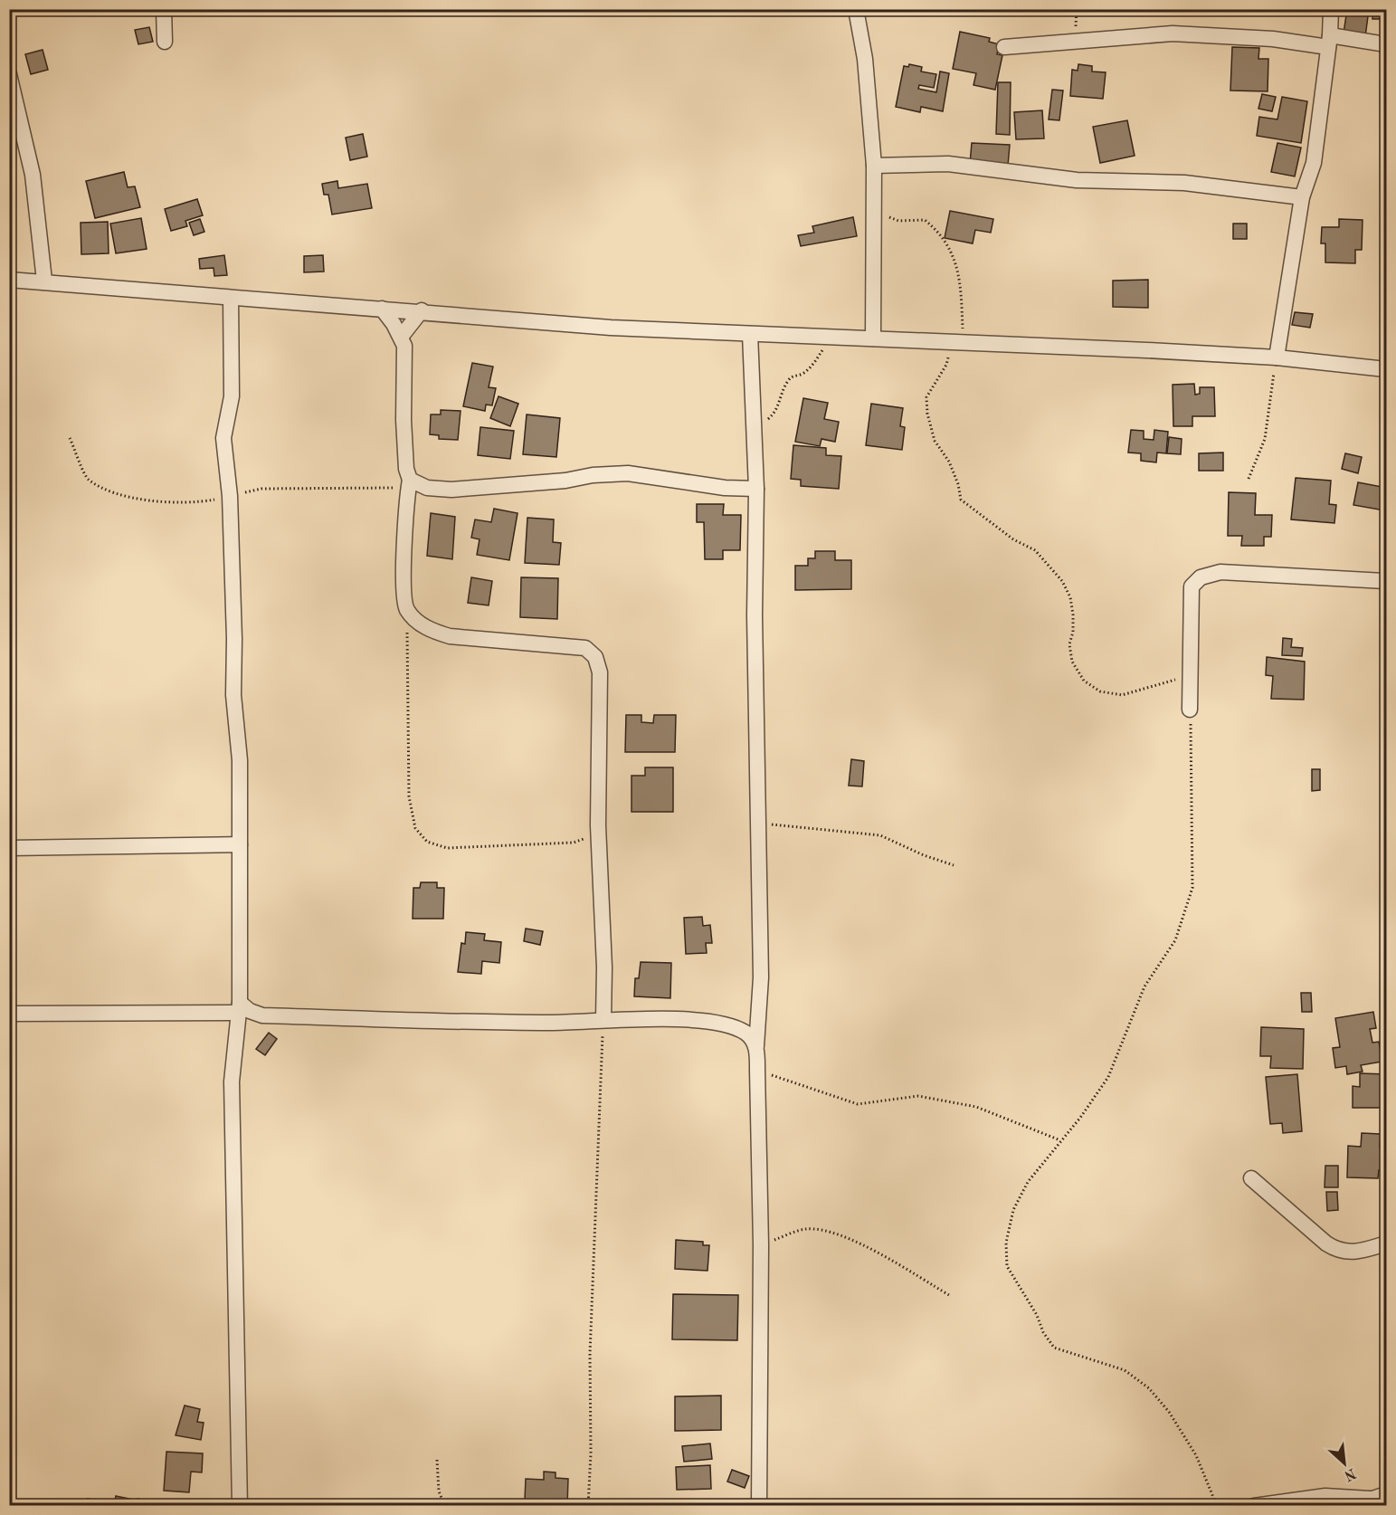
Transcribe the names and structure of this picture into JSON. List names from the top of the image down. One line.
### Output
{"north":"bottom right"}
